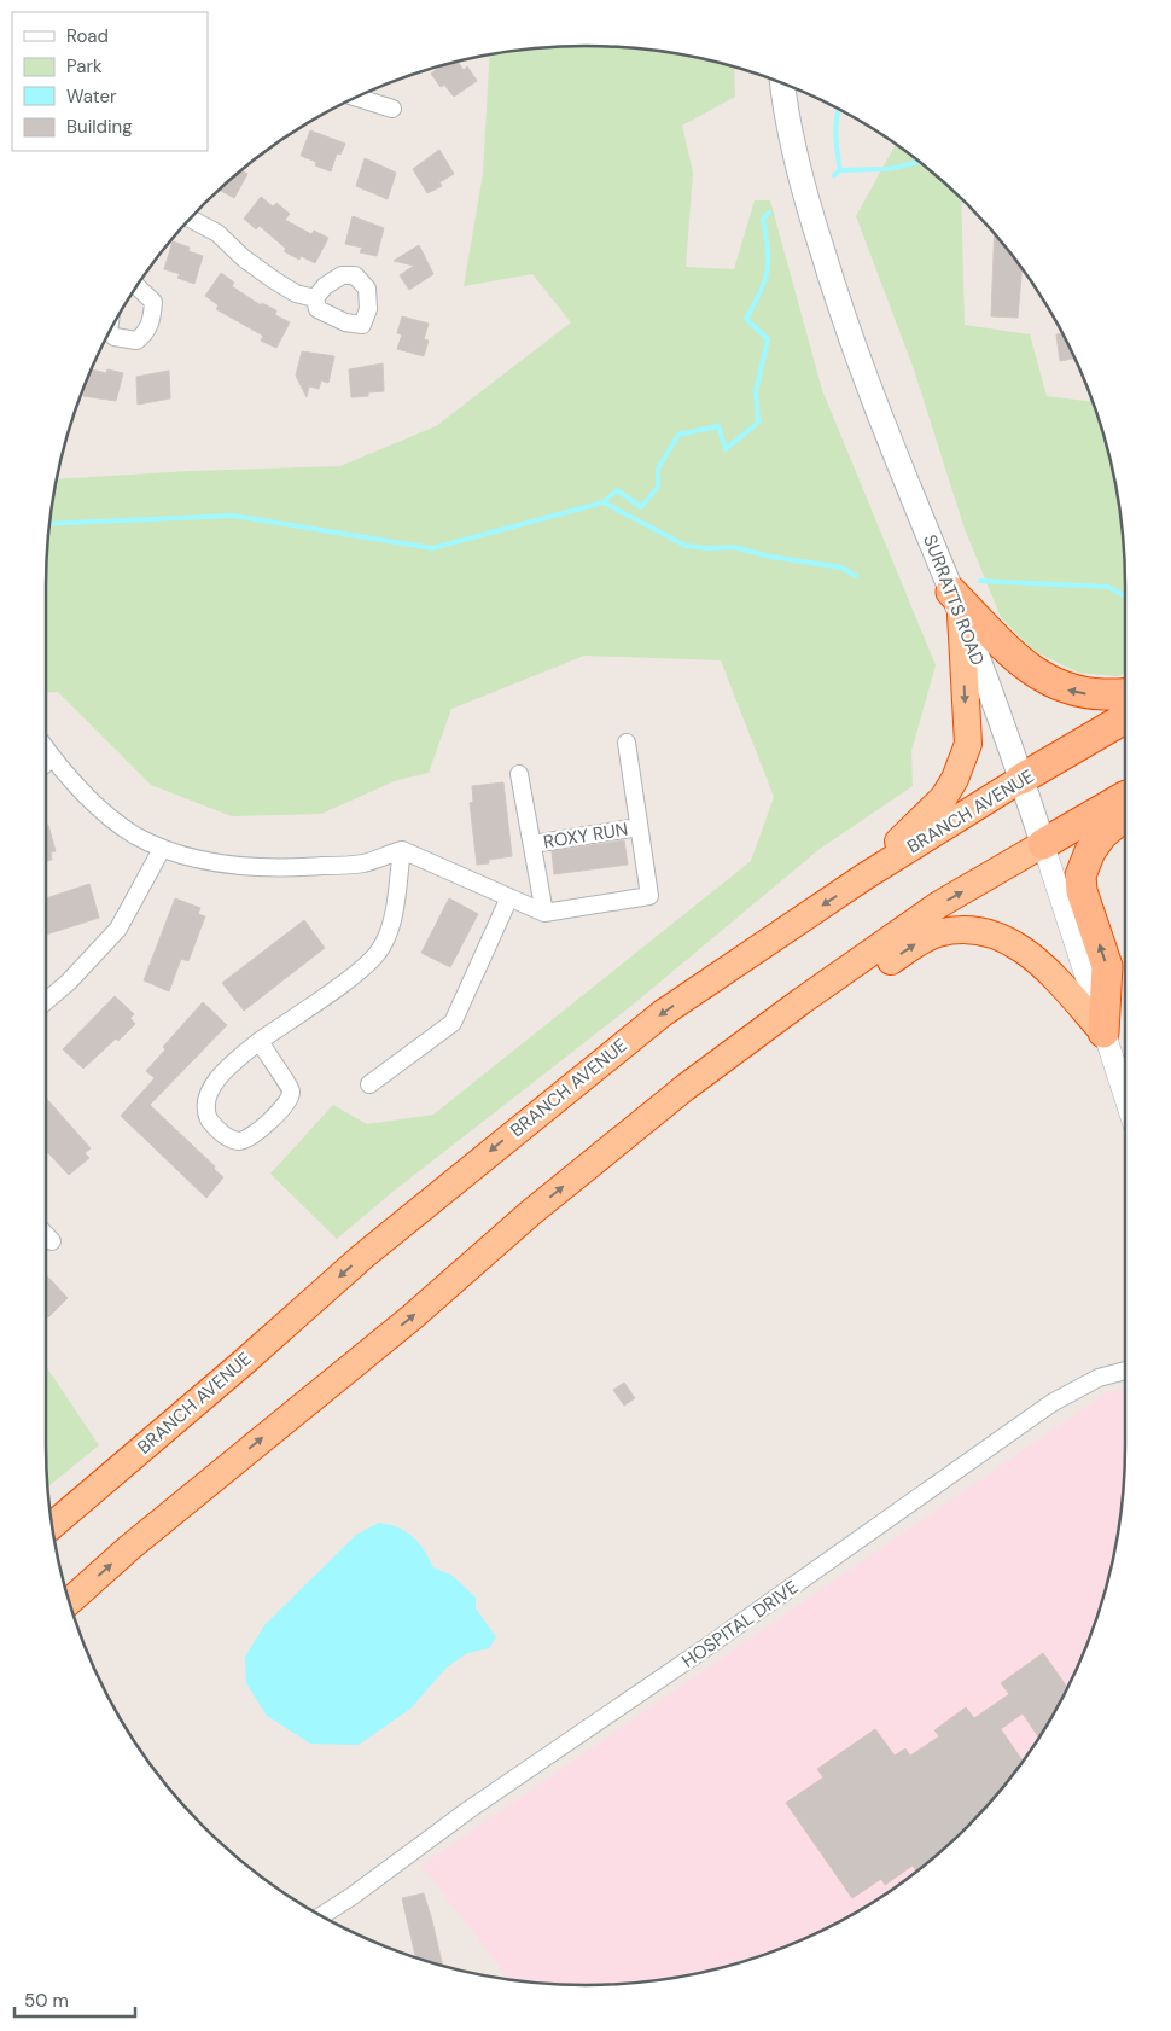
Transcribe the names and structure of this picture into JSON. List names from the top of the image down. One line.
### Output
{"streets":{"highway":["BRANCH AVENUE"],"main road":["SURRATTS ROAD"],"street":["ROXY RUN","HOSPITAL DRIVE"]},"crossings":[["SURRATTS ROAD","BRANCH AVENUE"]],"legend":["Road","Park","Water","Building"],"scale_bar":"50 m"}
